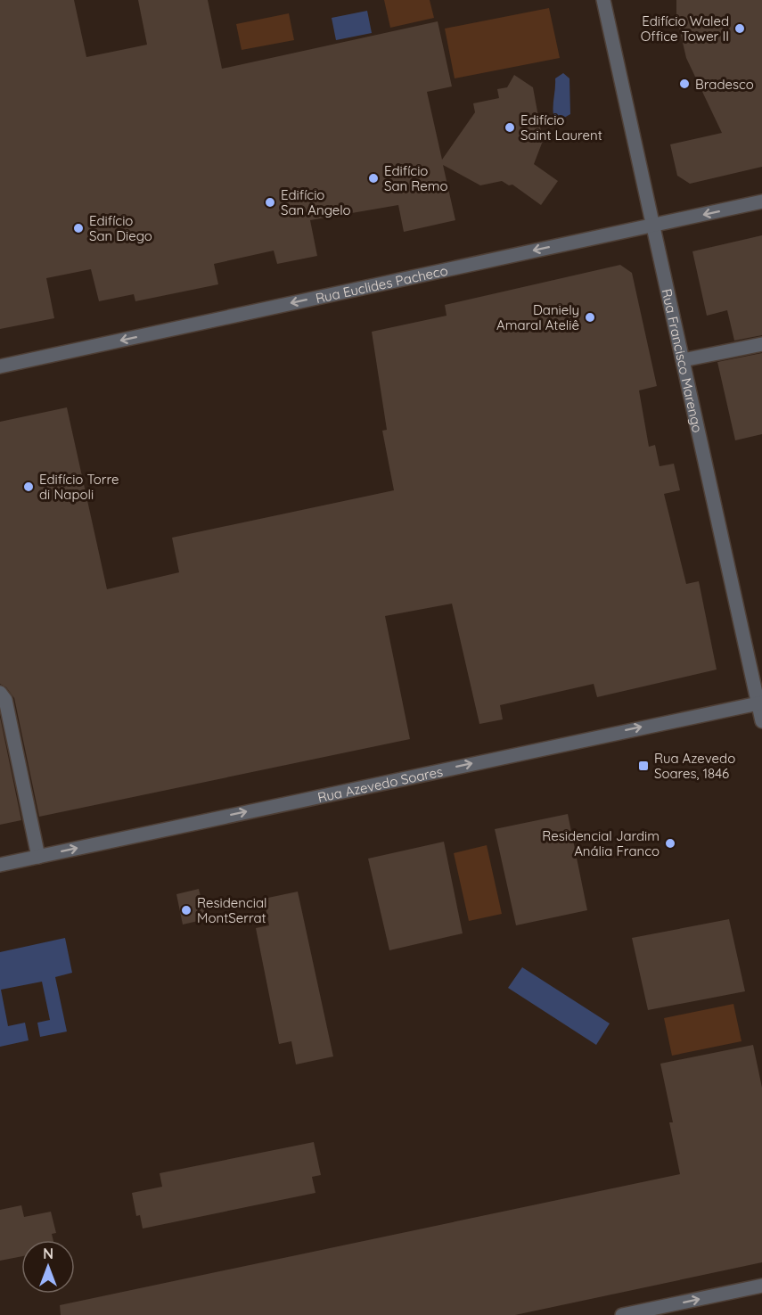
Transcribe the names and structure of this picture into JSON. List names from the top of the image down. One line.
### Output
{"streets":{"street":["Rua Euclides Pacheco","Rua Francisco Marengo","Rua Azevedo Soares"]},"crossings":[["Rua Euclides Pacheco","Rua Francisco Marengo"],["Rua Francisco Marengo","Rua Azevedo Soares"]],"one_way":["Rua Euclides Pacheco","Rua Azevedo Soares"],"places":{"other":["Edifício Waled Office Tower II","Bradesco","Edifício Saint Laurent","Edifício San Remo","Edifício San Angelo","Edifício San Diego","Daniely Amaral Ateliê","Edifício Torre di Napoli","Residencial Jardim Anália Franco","Residencial MontSerrat"],"transit":["Rua Azevedo Soares, 1846"]},"north":"top"}
